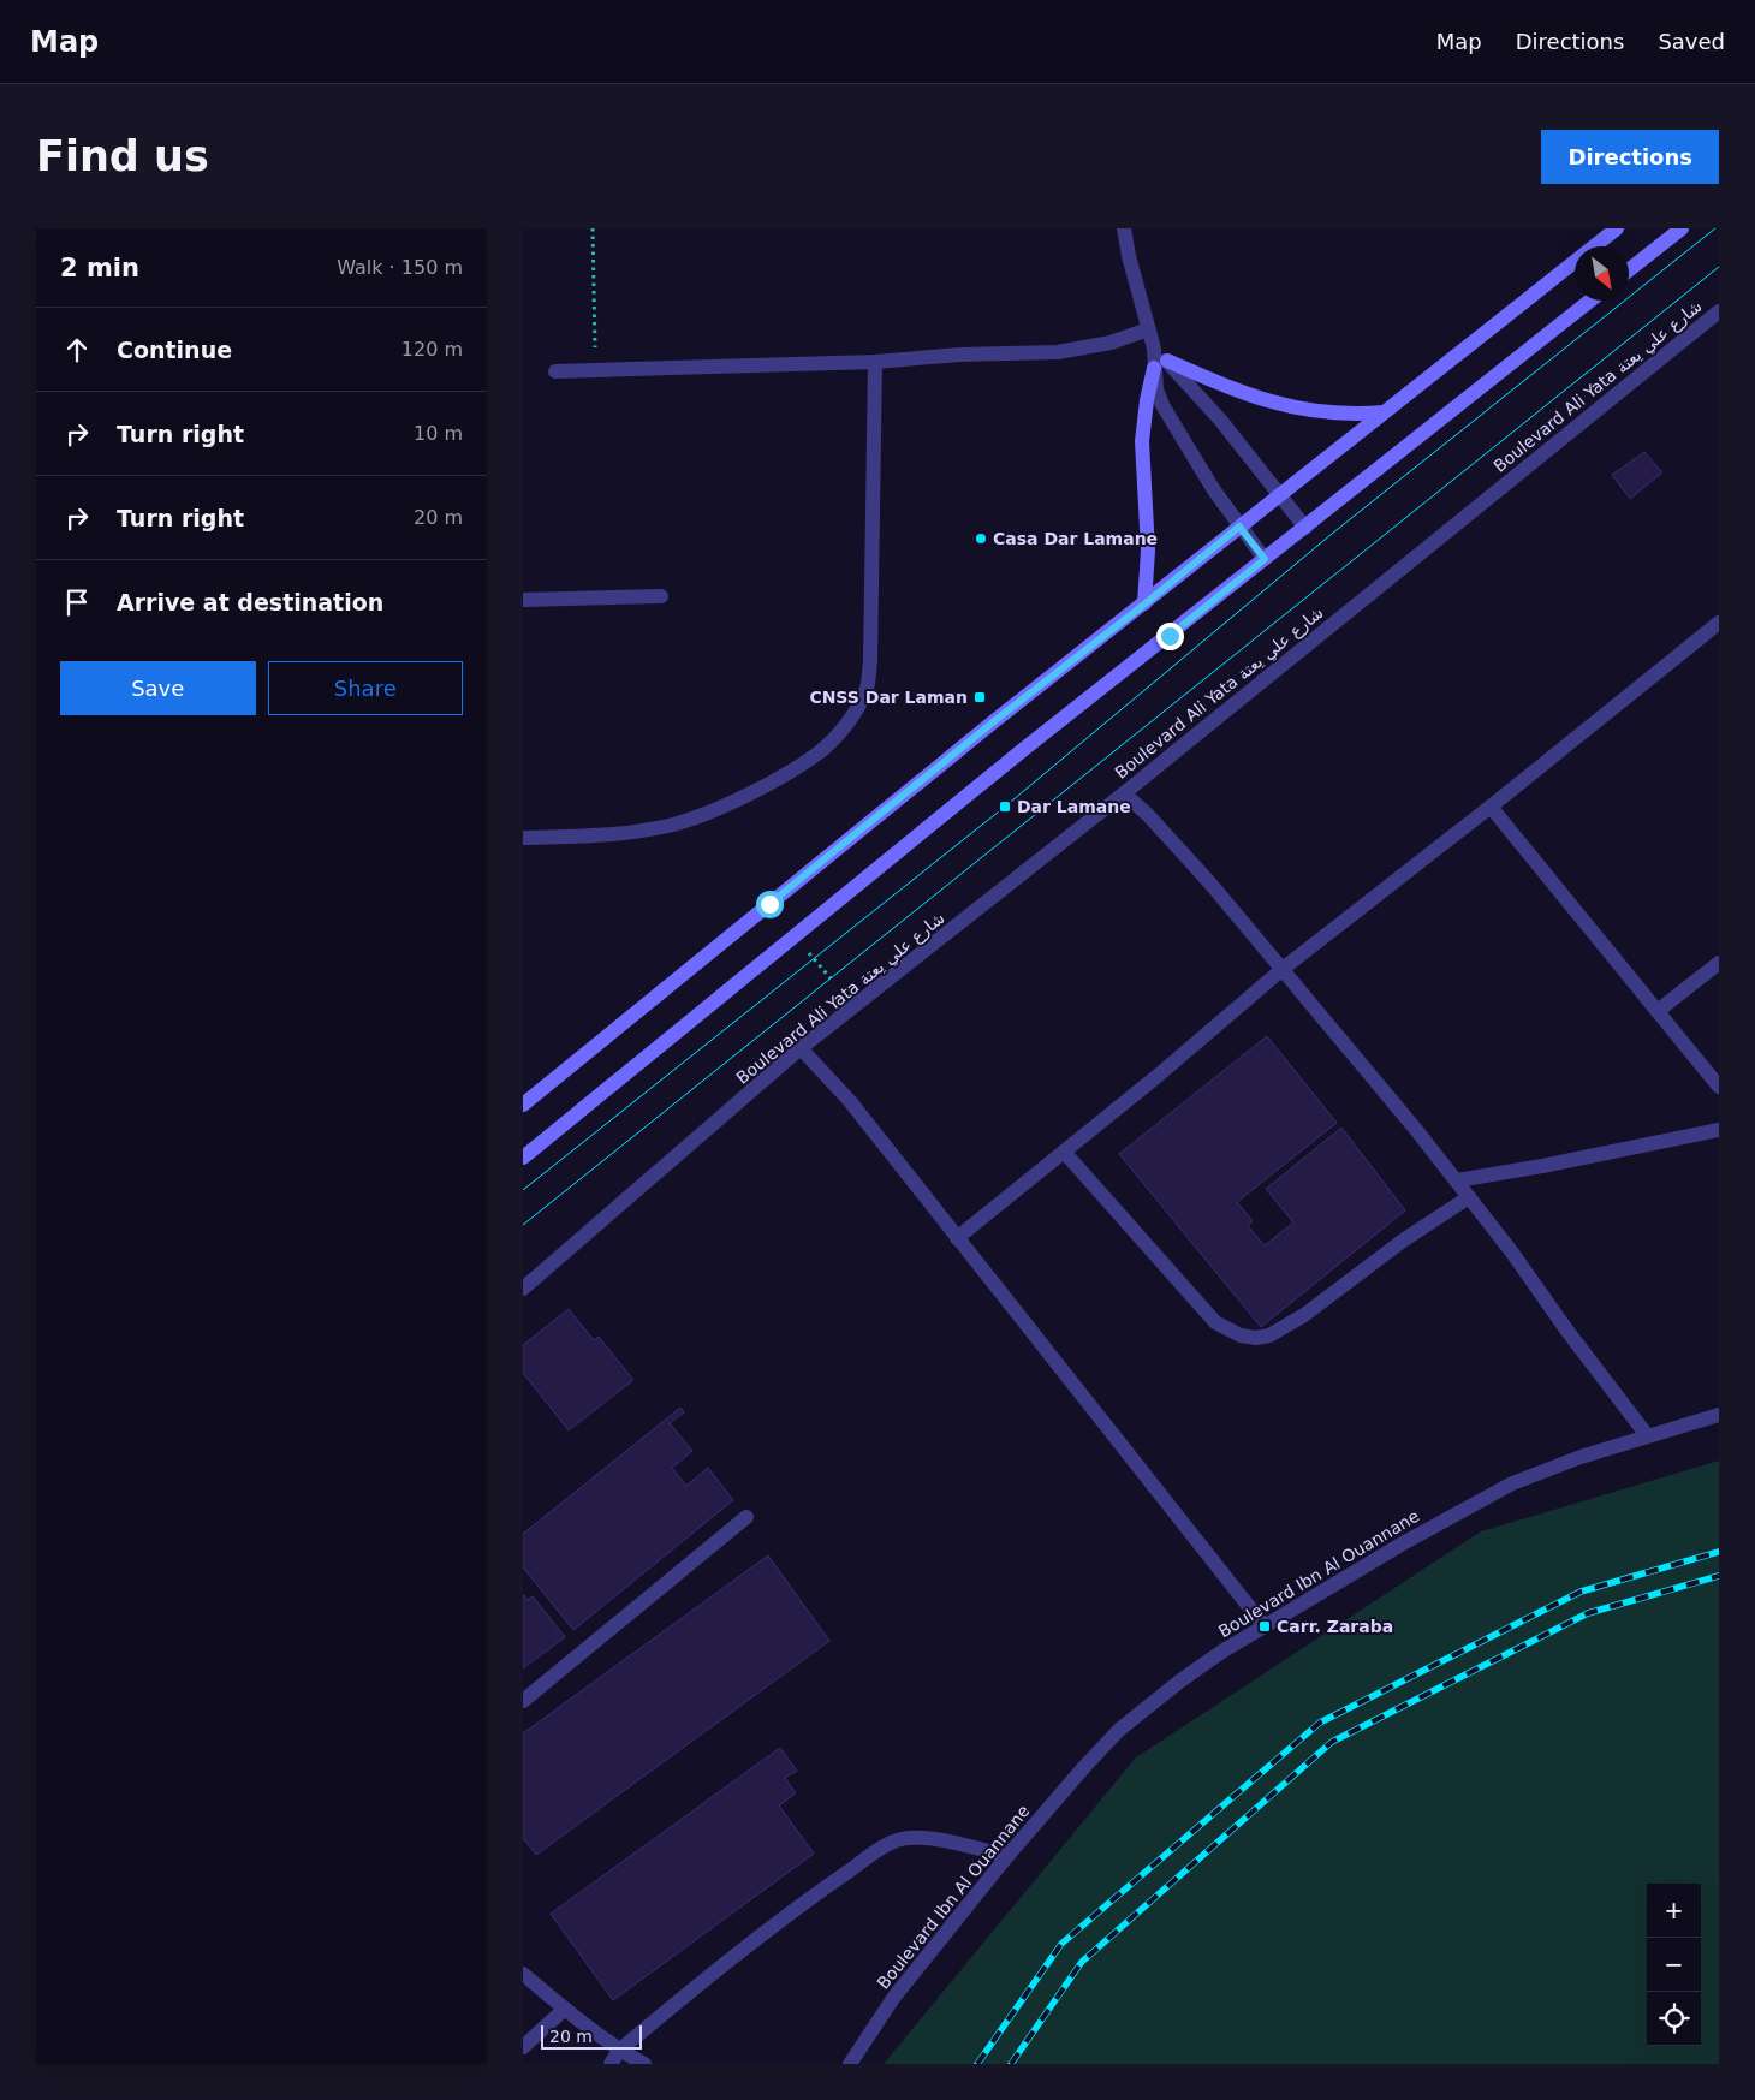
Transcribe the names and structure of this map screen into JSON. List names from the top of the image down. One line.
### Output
{"streets":{"street":["Boulevard Ali Yata شارع علي يعتة","Boulevard Ibn Al Ouannane"]},"places":{"other":["Casa Dar Lamane"],"transit":["CNSS Dar Laman","Dar Lamane","Carr. Zaraba"]},"scale_bar":"20 m","north":"bottom right","page":{"header":"Map","nav":["Map","Directions","Saved"],"buttons":["Directions",["Save","Share"]],"title":"Find us","heading":["2 min","Walk · 150 m"],"list":[["Continue","120 m"],["Turn right","10 m"],["Turn right","20 m"],"Arrive at destination"],"map_buttons":["+","−"],"scale":"20 m"}}
